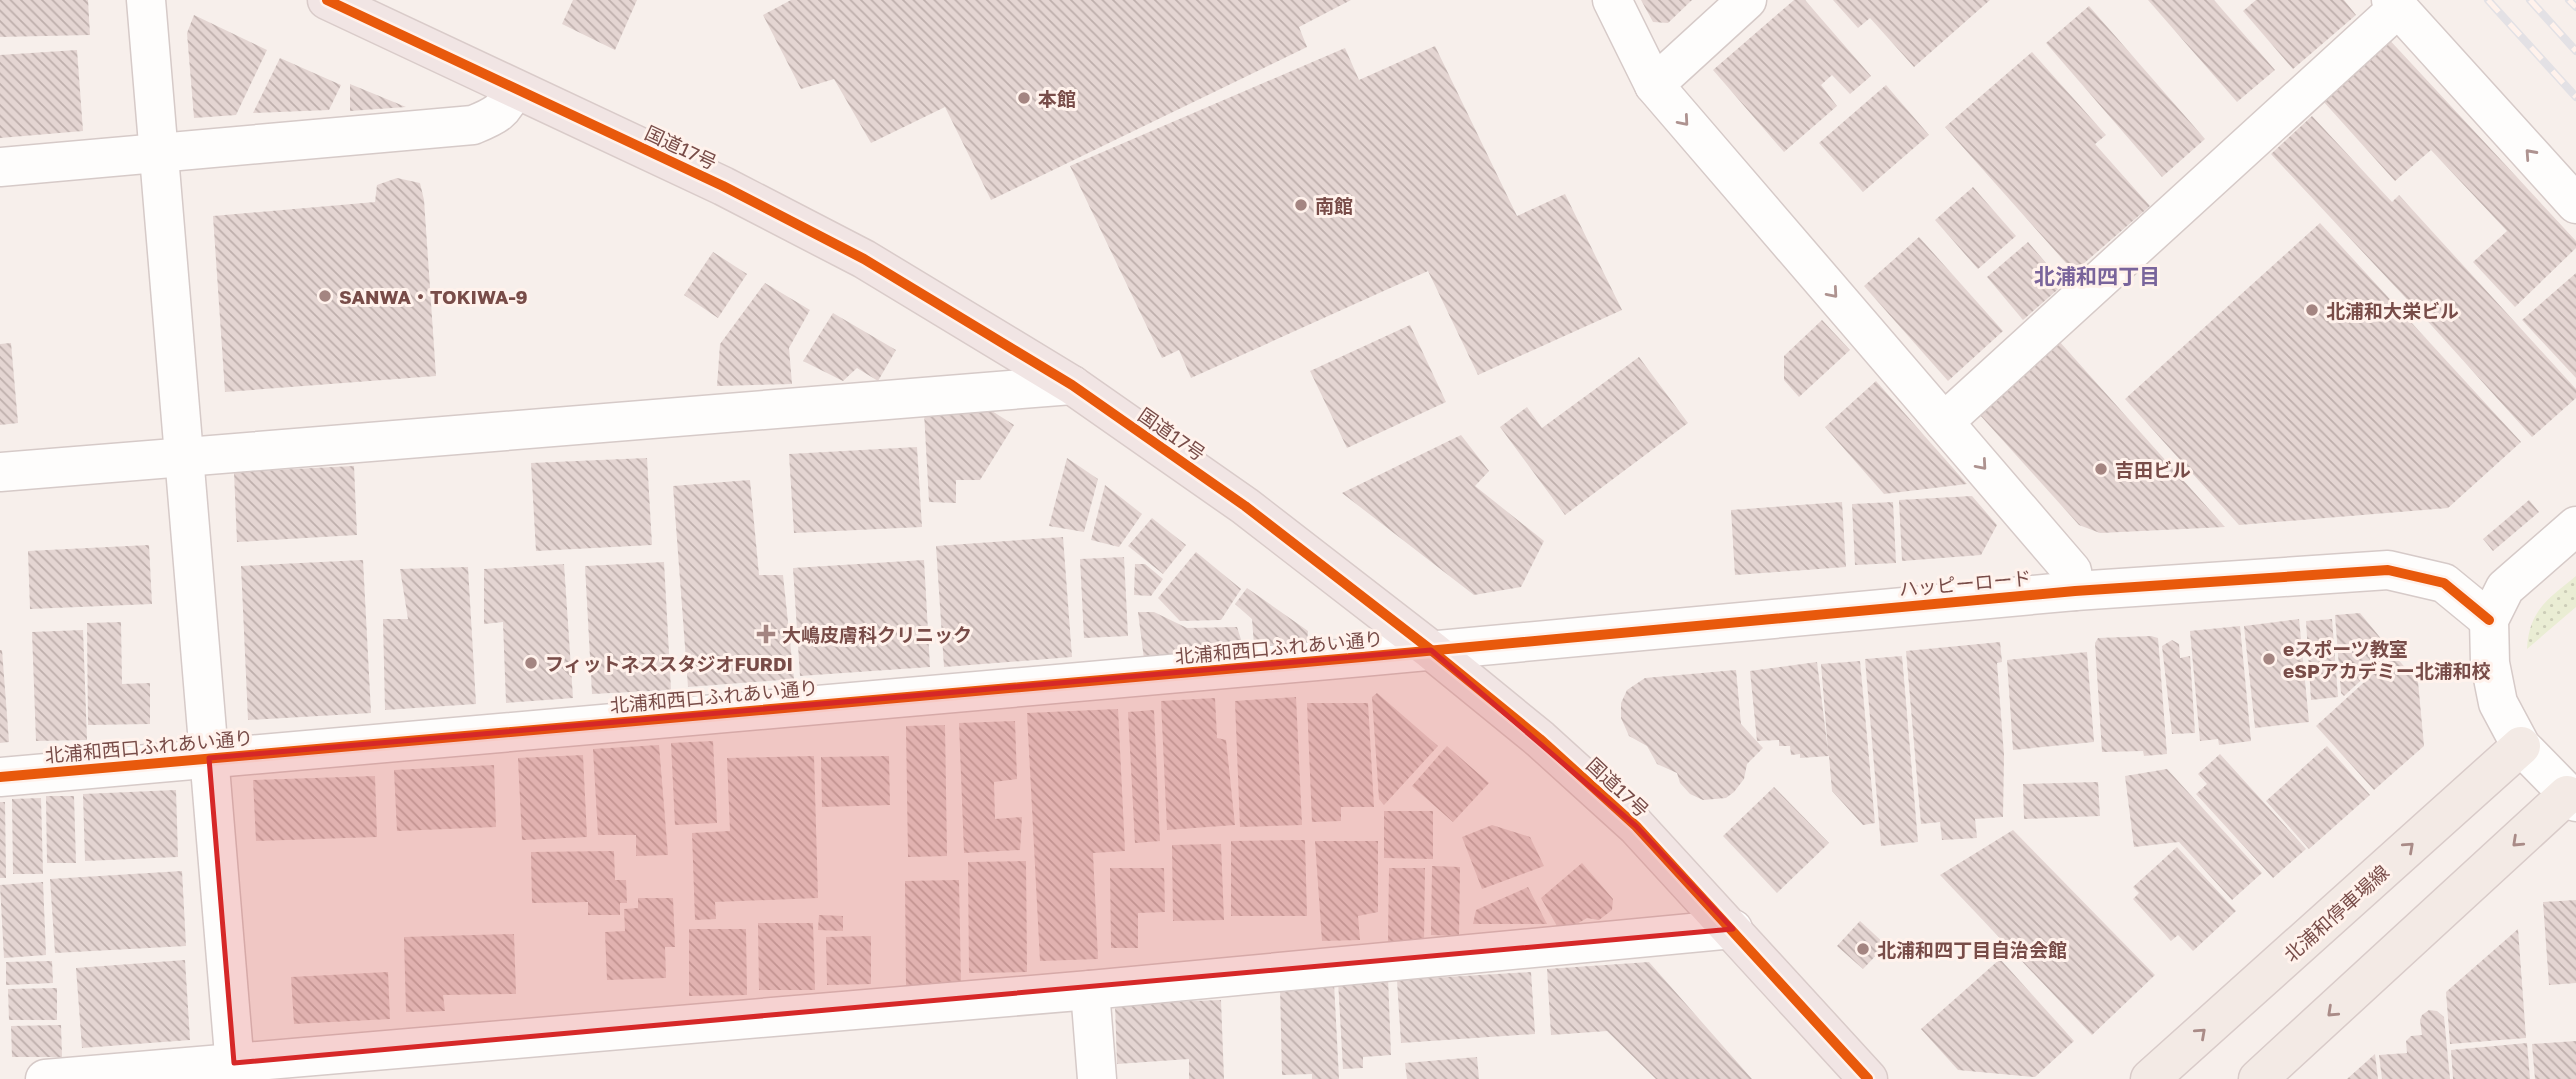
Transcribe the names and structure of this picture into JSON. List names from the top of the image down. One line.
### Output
{"streets":{"highway":["国道17号"],"main road":["北浦和停車場線"],"street":["ハッピーロード","北浦和西口ふれあい通り"]},"crossings":[["国道17号","ハッピーロード"],["国道17号","北浦和西口ふれあい通り"],["ハッピーロード","北浦和西口ふれあい通り"]],"districts":["北浦和四丁目"],"places":{"other":["本館","南館","SANWA・TOKIWA-9","北浦和大栄ビル","吉田ビル","eスポーツ教室 eSPアカデミー北浦和校","フィットネススタジオFURDI","北浦和四丁目自治会館"],"health":["大嶋皮膚科クリニック"]}}
